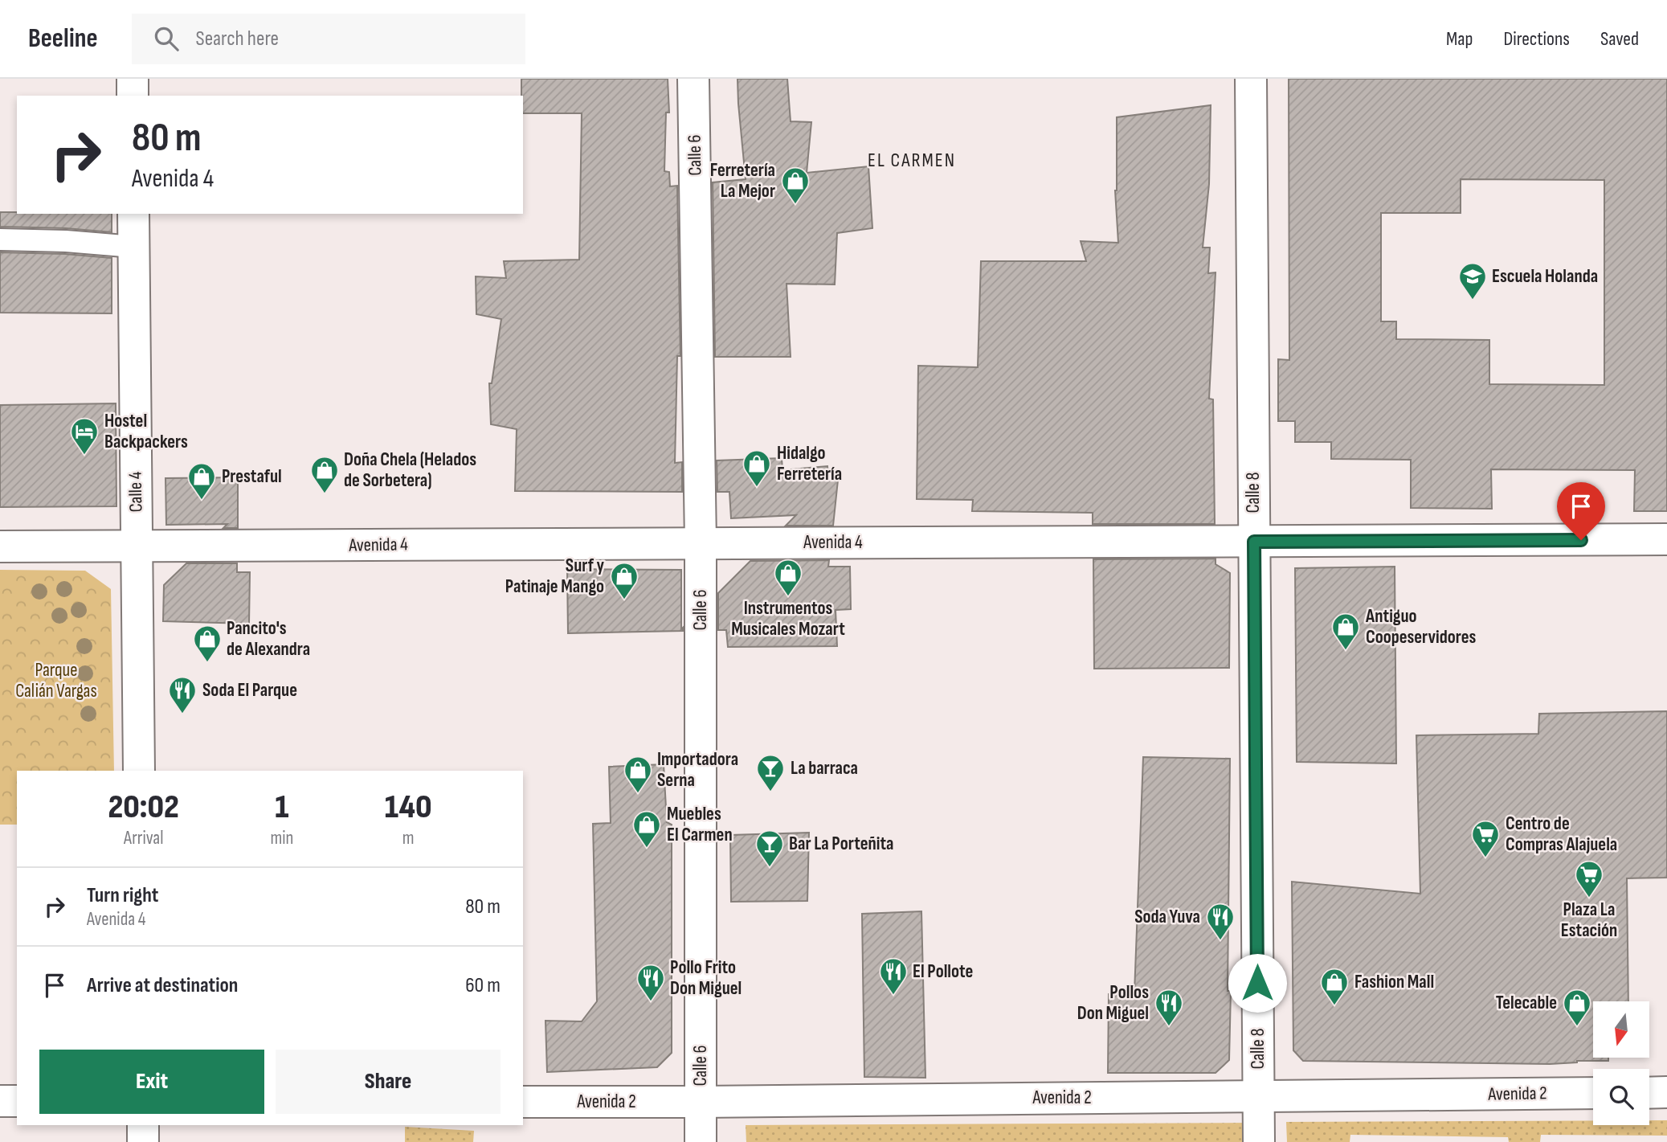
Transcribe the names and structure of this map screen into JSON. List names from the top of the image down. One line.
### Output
{"streets":{"street":["Calle 6","Calle 4","Calle 8","Avenida 4","Avenida 2"]},"crossings":[["Calle 6","Avenida 4"],["Calle 6","Avenida 2"],["Calle 4","Avenida 4"],["Calle 8","Avenida 4"],["Calle 8","Avenida 2"]],"districts":["EL CARMEN"],"parks":["Parque Calián Vargas"],"places":{"shop":["Ferretería La Mejor","Hidalgo Ferretería","Doña Chela (Helados de Sorbetera)","Prestaful","Instrumentos Musicales Mozart","Surf y Patinaje Mango","Antiguo Coopeservidores","Pancito's de Alexandra","Importadora Serna","Muebles El Carmen","Fashion Mall","Telecable"],"school or university":["Escuela Holanda"],"hotel":["Hostel Backpackers"],"restaurant":["Soda El Parque","Soda Yuva","El Pollote","Pollo Frito Don Miguel","Pollos Don Miguel"],"bar":["La barraca","Bar La Porteñita"],"supermarket":["Centro de Compras Alajuela","Plaza La Estación"]},"north":"bottom","page":{"header":"Beeline","search":"Search here","nav":["Map","Directions","Saved"],"turn":["80 m","Avenida 4"],"eta":["20:02","Arrival","1","min","140","m"],"list":[{"name":"Turn right","note":"Avenida 4","value":"80 m"},{"name":"Arrive at destination","value":"60 m"}],"buttons":["Exit","Share"]}}
